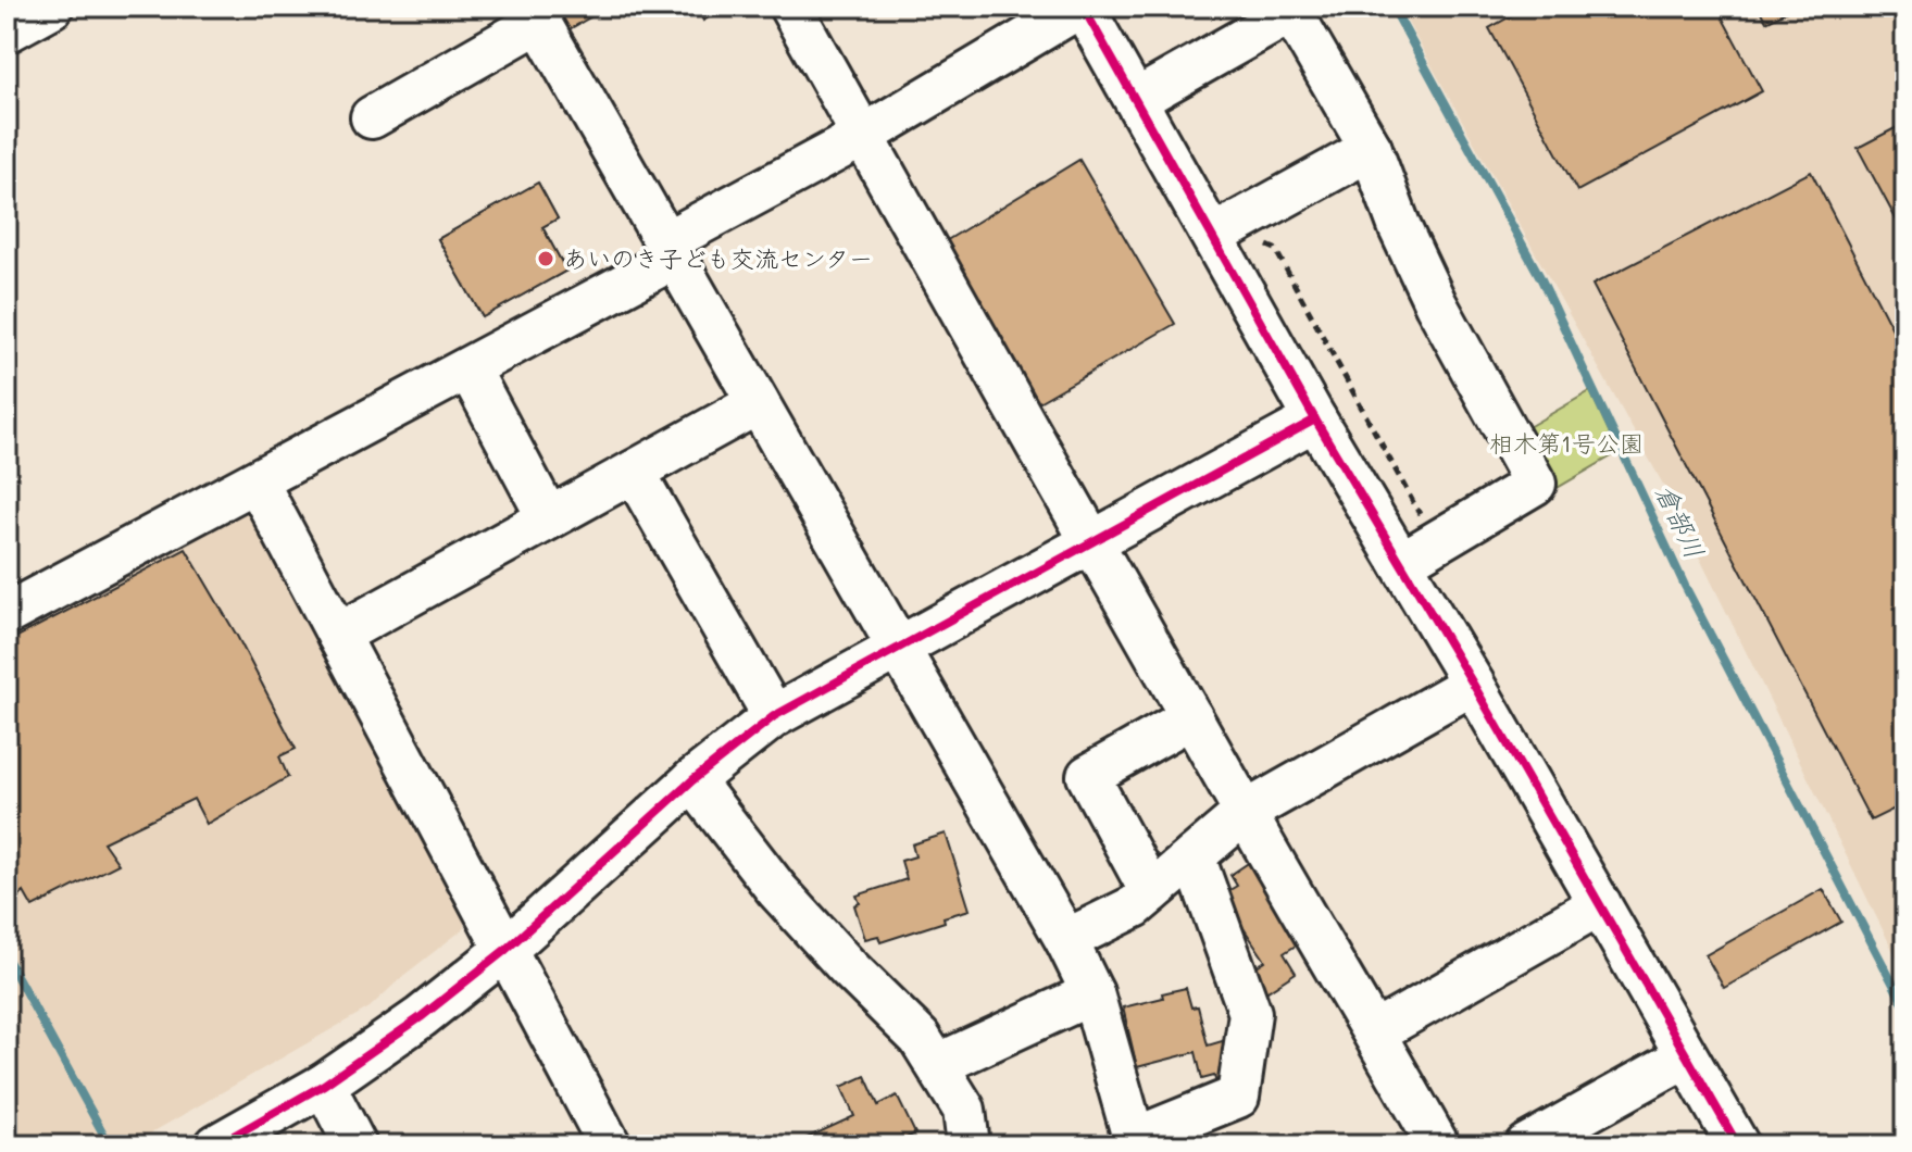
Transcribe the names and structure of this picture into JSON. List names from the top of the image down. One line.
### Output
{"water":["倉部川"],"parks":["相木第1号公園"],"places":["あいのき子ども交流センター"]}
